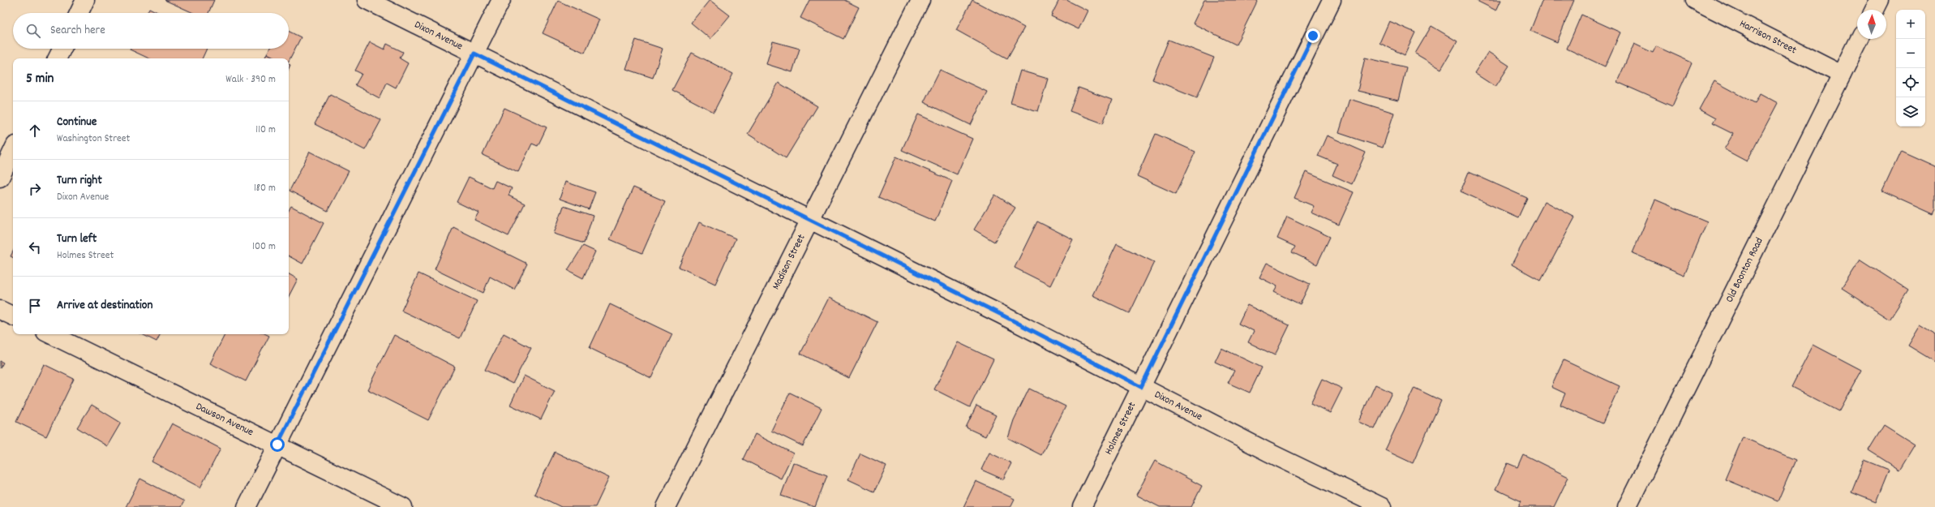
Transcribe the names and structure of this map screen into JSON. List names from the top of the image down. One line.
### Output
{"streets":{"street":["Dixon Avenue","Harrison Street","Madison Street","Old Boonton Road","Dawson Avenue","Holmes Street"]},"crossings":[["Dixon Avenue","Madison Street"],["Dixon Avenue","Holmes Street"],["Harrison Street","Old Boonton Road"]],"north":"top","page":{"map_buttons":["+","−"],"search":"Search here","heading":["5 min","Walk · 390 m"],"list":[["Continue","Washington Street","110 m"],["Turn right","Dixon Avenue","180 m"],["Turn left","Holmes Street","100 m"],"Arrive at destination"]}}
